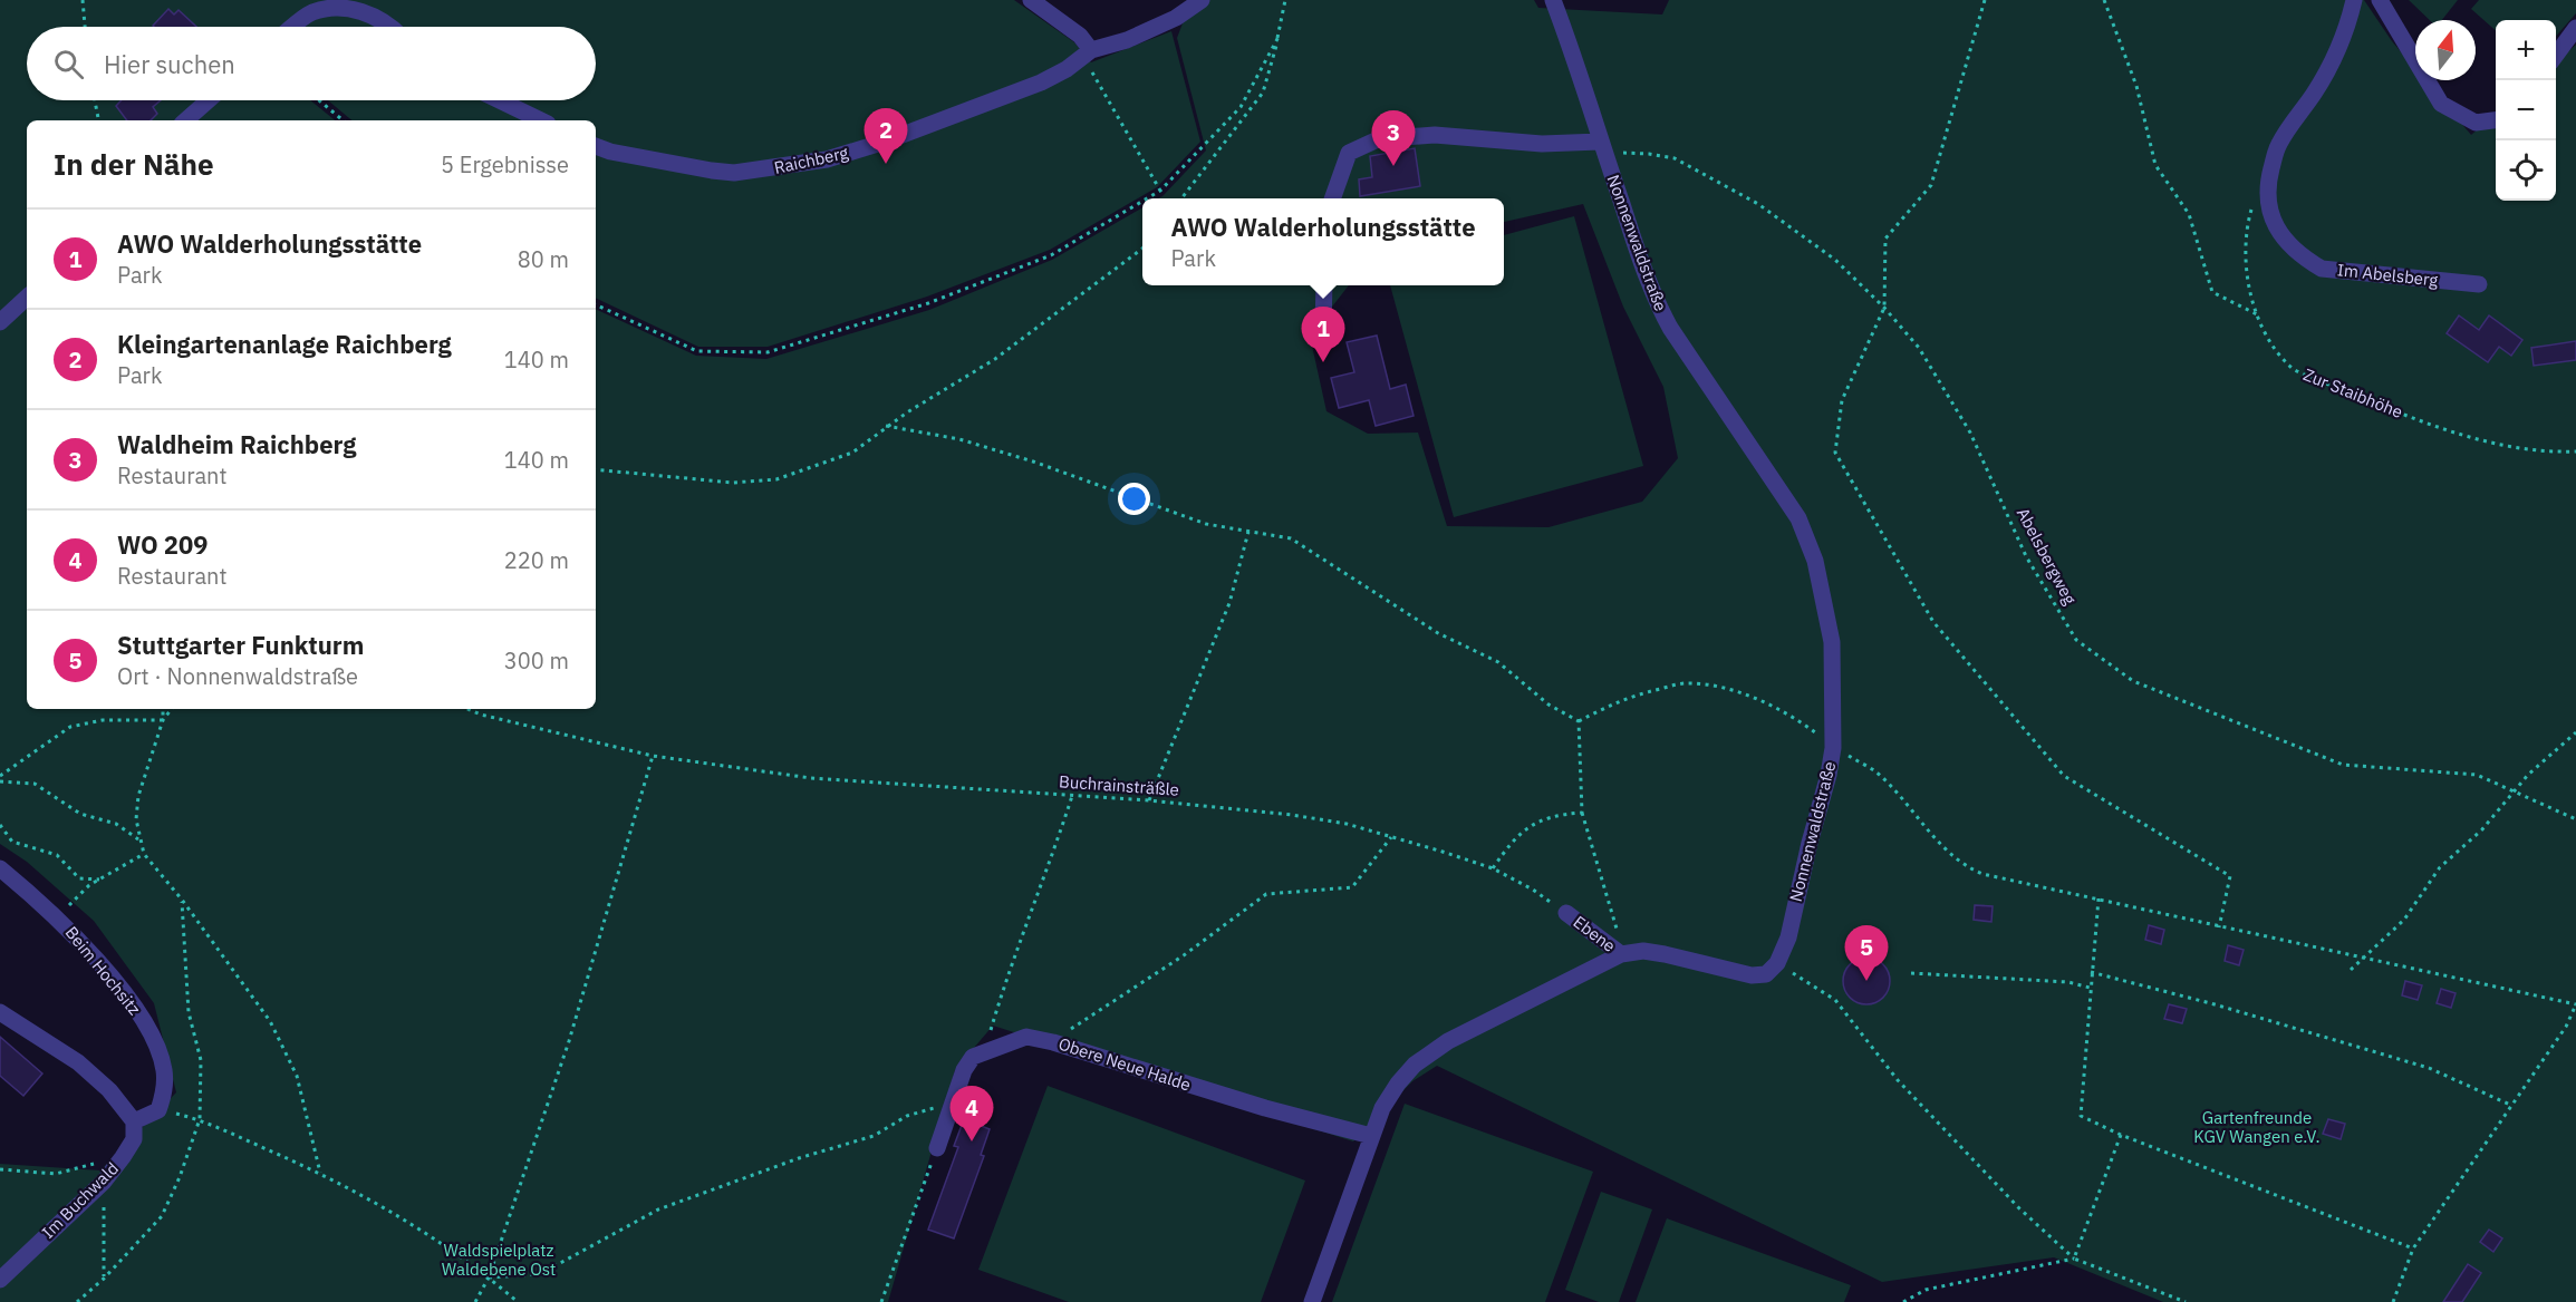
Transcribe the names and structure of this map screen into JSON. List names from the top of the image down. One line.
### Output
{"streets":{"street":["Raichberg","Nonnenwaldstraße","Im Abelsberg","Ebene","Beim Hochsitz","Obere Neue Halde","Im Buchwald"],"path":["Zur Staibhöhe","Abelsbergweg","Buchrainsträßle"]},"crossings":[["Nonnenwaldstraße","Abelsbergweg"],["Buchrainsträßle","Ebene"],["Beim Hochsitz","Im Buchwald"]],"parks":["Gartenfreunde KGV Wangen e.V.","Waldspielplatz Waldebene Ost"],"north":"top","page":{"map_buttons":["+","−"],"search":"Hier suchen","pins":["2","3","1","5","4"],"heading":["In der Nähe","5 Ergebnisse"],"popup":["AWO Walderholungsstätte","Park"],"list":[{"mark":"1","name":"AWO Walderholungsstätte","note":"Park","value":"80 m"},{"mark":"2","name":"Kleingartenanlage Raichberg","note":"Park","value":"140 m"},{"mark":"3","name":"Waldheim Raichberg","note":"Restaurant","value":"140 m"},{"mark":"4","name":"WO 209","note":"Restaurant","value":"220 m"},{"mark":"5","name":"Stuttgarter Funkturm","note":"Ort · Nonnenwaldstraße","value":"300 m"}]}}
